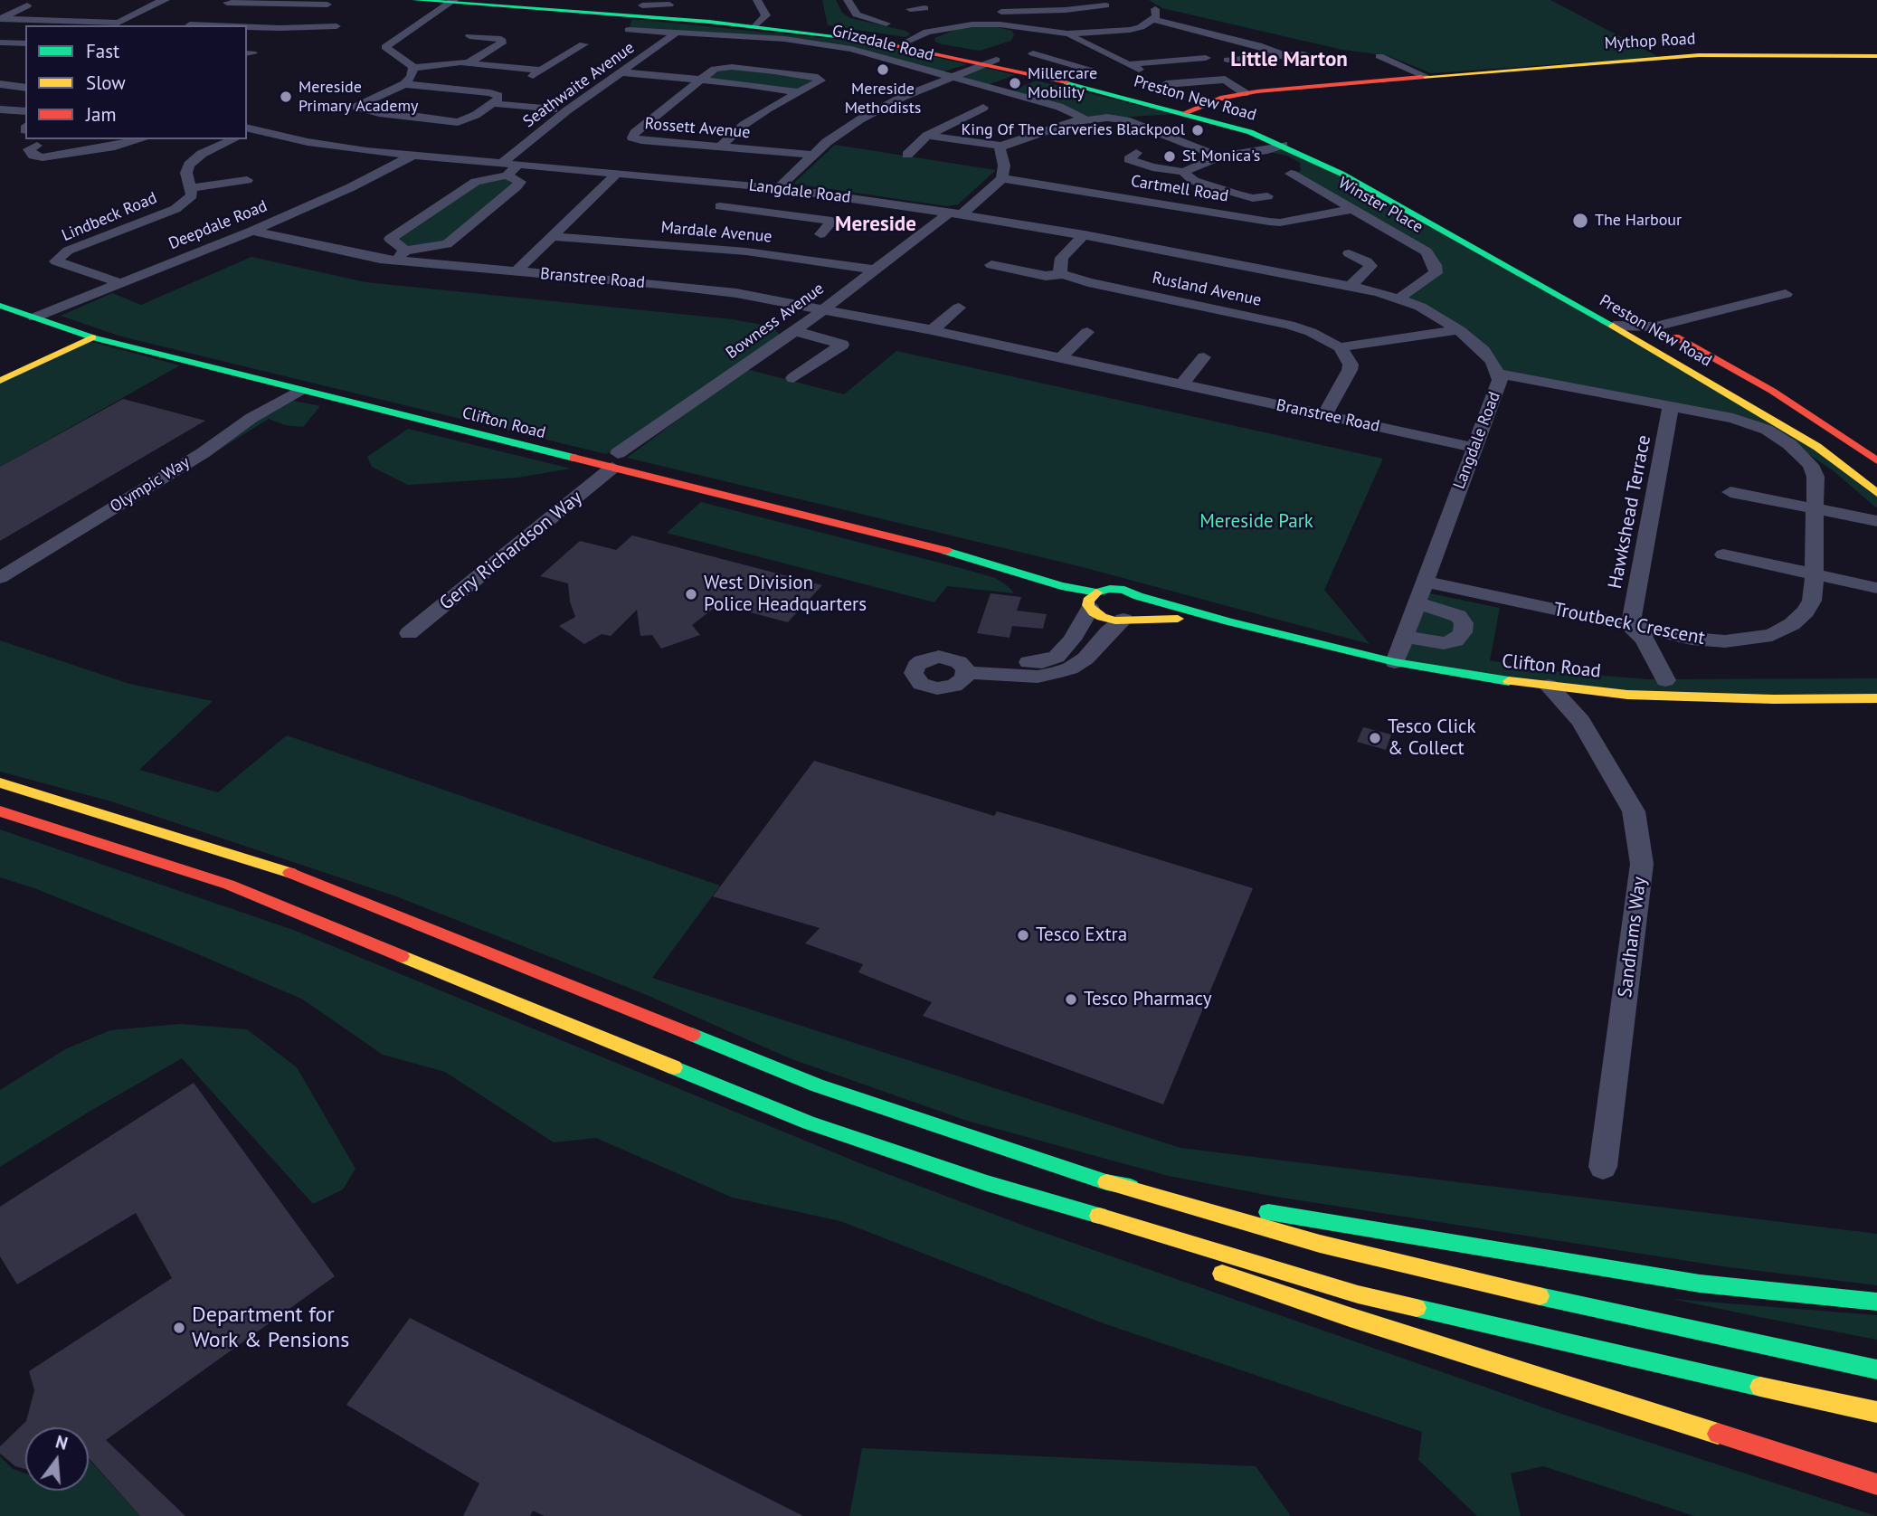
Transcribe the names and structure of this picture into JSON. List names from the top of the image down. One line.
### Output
{"streets":{"main road":["Mythop Road","Preston New Road","Clifton Road"],"street":["Grizedale Road","Seathwaite Avenue","Rossett Avenue","Cartmell Road","Langdale Road","Winster Place","Lindbeck Road","Deepdale Road","Mardale Avenue","Branstree Road","Rusland Avenue","Bowness Avenue","Olympic Way","Hawkshead Terrace","Gerry Richardson Way","Troutbeck Crescent","Sandhams Way"]},"crossings":[["Mythop Road","Preston New Road"],["Grizedale Road","Seathwaite Avenue"],["Seathwaite Avenue","Langdale Road"],["Cartmell Road","Winster Place"],["Cartmell Road","Bowness Avenue"],["Langdale Road","Winster Place"],["Langdale Road","Branstree Road"],["Langdale Road","Bowness Avenue"],["Langdale Road","Clifton Road"],["Langdale Road","Troutbeck Crescent"],["Lindbeck Road","Deepdale Road"],["Deepdale Road","Branstree Road"],["Deepdale Road","Clifton Road"],["Mardale Avenue","Bowness Avenue"],["Branstree Road","Bowness Avenue"],["Bowness Avenue","Clifton Road"],["Bowness Avenue","Gerry Richardson Way"],["Clifton Road","Olympic Way"],["Clifton Road","Gerry Richardson Way"],["Clifton Road","Sandhams Way"],["Hawkshead Terrace","Troutbeck Crescent"]],"districts":["Little Marton","Mereside"],"parks":["Mereside Park"],"places":["Mereside Methodists","Millercare Mobility","Mereside Primary Academy","King Of The Carveries Blackpool","St Monica's","The Harbour","West Division Police Headquarters","Tesco Click & Collect","Tesco Extra","Tesco Pharmacy","Department for Work & Pensions"],"legend":["Fast","Slow","Jam"],"north":"top"}
